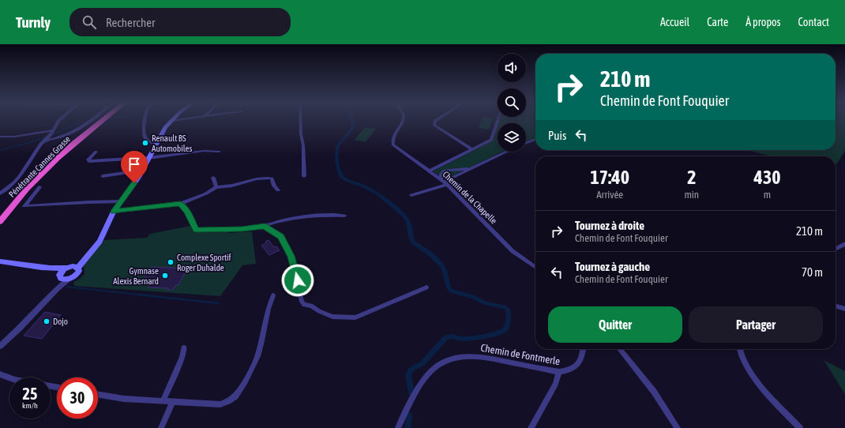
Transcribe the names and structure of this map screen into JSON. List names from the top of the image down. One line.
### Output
{"streets":{"highway":["Pénétrante Cannes Grasse"],"street":["Chemin de la Chapelle","Chemin de Fontmerle"]},"places":["Renault BS Automobiles","Complexe Sportif Roger Duhalde","Gymnase Alexis Bernard","Dojo"],"page":{"header":"Turnly","search":"Rechercher","nav":["Accueil","Carte","À propos","Contact"],"turn":["210 m","Chemin de Font Fouquier"],"then":"Puis","eta":["17:40","Arrivée","2","min","430","m"],"list":[{"name":"Tournez à droite","note":"Chemin de Font Fouquier","value":"210 m"},{"name":"Tournez à gauche","note":"Chemin de Font Fouquier","value":"70 m"}],"buttons":["Quitter","Partager"],"speed":"25 km/h","limit":"30"}}
